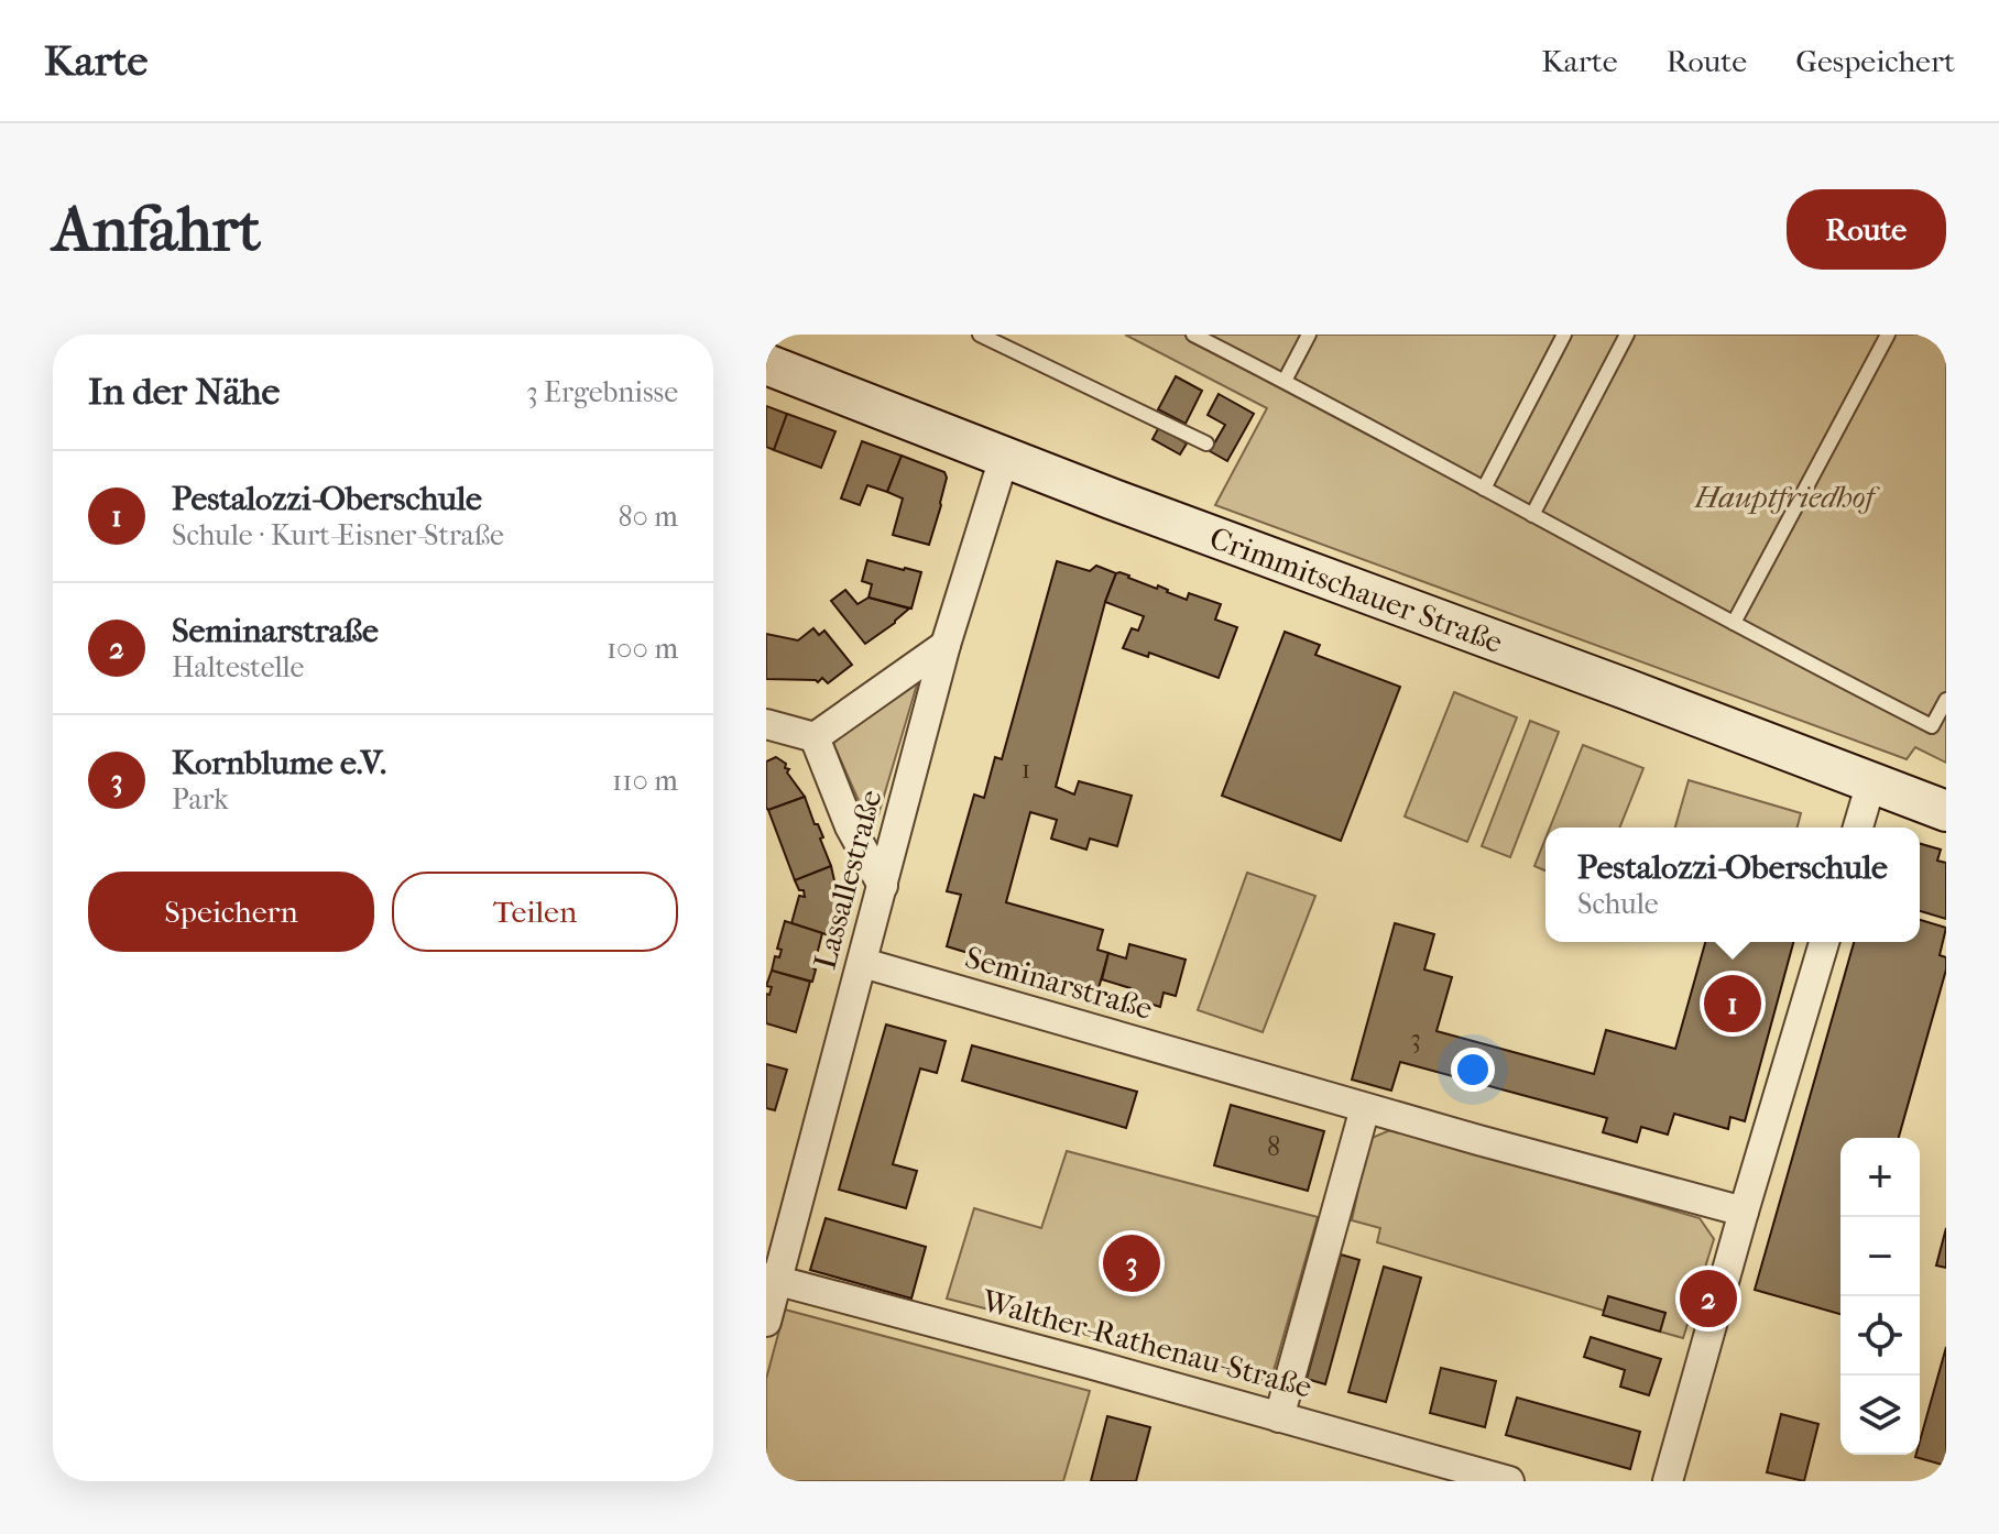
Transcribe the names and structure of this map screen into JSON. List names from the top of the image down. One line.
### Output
{"streets":{"main road":["Crimmitschauer Straße"],"street":["Lassallestraße","Seminarstraße","Walther-Rathenau-Straße"]},"crossings":[["Crimmitschauer Straße","Lassallestraße"],["Lassallestraße","Seminarstraße"],["Lassallestraße","Walther-Rathenau-Straße"]],"parks":["Hauptfriedhof"],"house_numbers":["1","3","8"],"page":{"header":"Karte","nav":["Karte","Route","Gespeichert"],"buttons":["Route",["Speichern","Teilen"]],"title":"Anfahrt","heading":["In der Nähe","3 Ergebnisse"],"list":[{"mark":"1","name":"Pestalozzi-Oberschule","note":"Schule · Kurt-Eisner-Straße","value":"80 m"},{"mark":"2","name":"Seminarstraße","note":"Haltestelle","value":"100 m"},{"mark":"3","name":"Kornblume e.V.","note":"Park","value":"110 m"}],"popup":["Pestalozzi-Oberschule","Schule"],"pins":["1","3","2"],"map_buttons":["+","−"]}}
